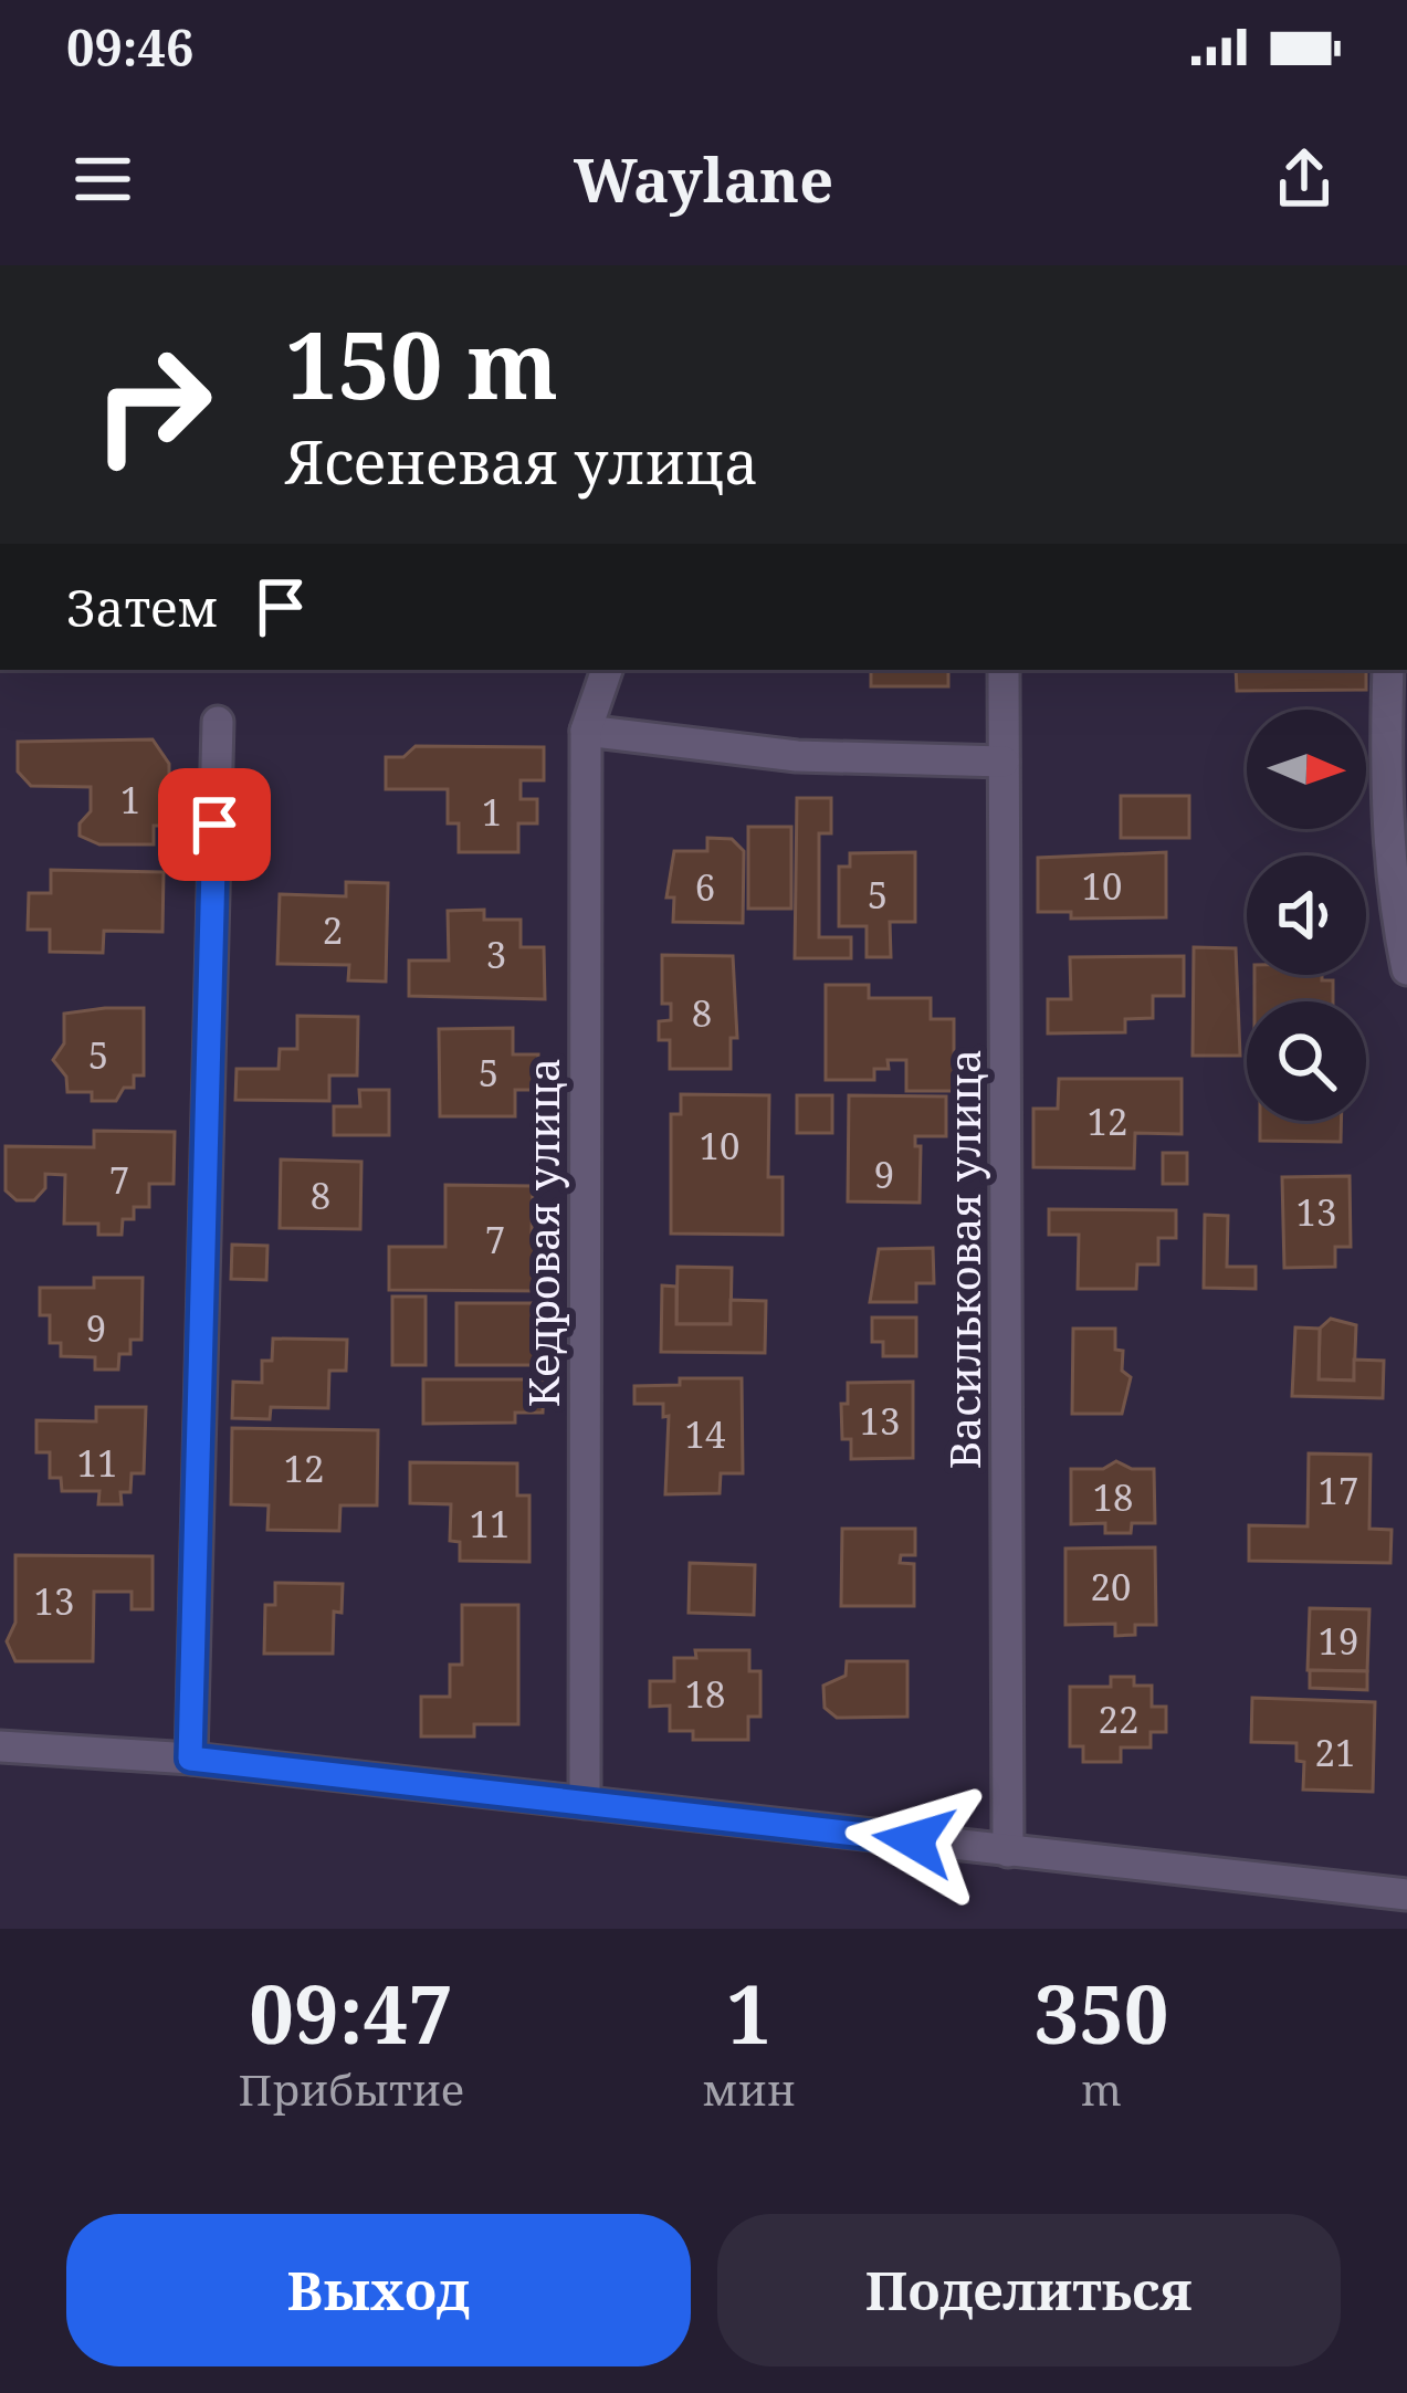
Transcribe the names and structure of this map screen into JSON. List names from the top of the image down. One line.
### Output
{"streets":{"street":["Кедровая улица","Васильковая улица"]},"house_numbers":["1","1","10","6","5","2","3","8","5","5","12","10","9","7","8","13","7","9","13","14","11","12","17","18","11","20","13","19","18","22","21"],"north":"right","page":{"status":"09:46","header":"Waylane","turn":["150 m","Ясеневая улица"],"then":"Затем","eta":["09:47","Прибытие","1","мин","350","m"],"buttons":["Выход","Поделиться"]}}
